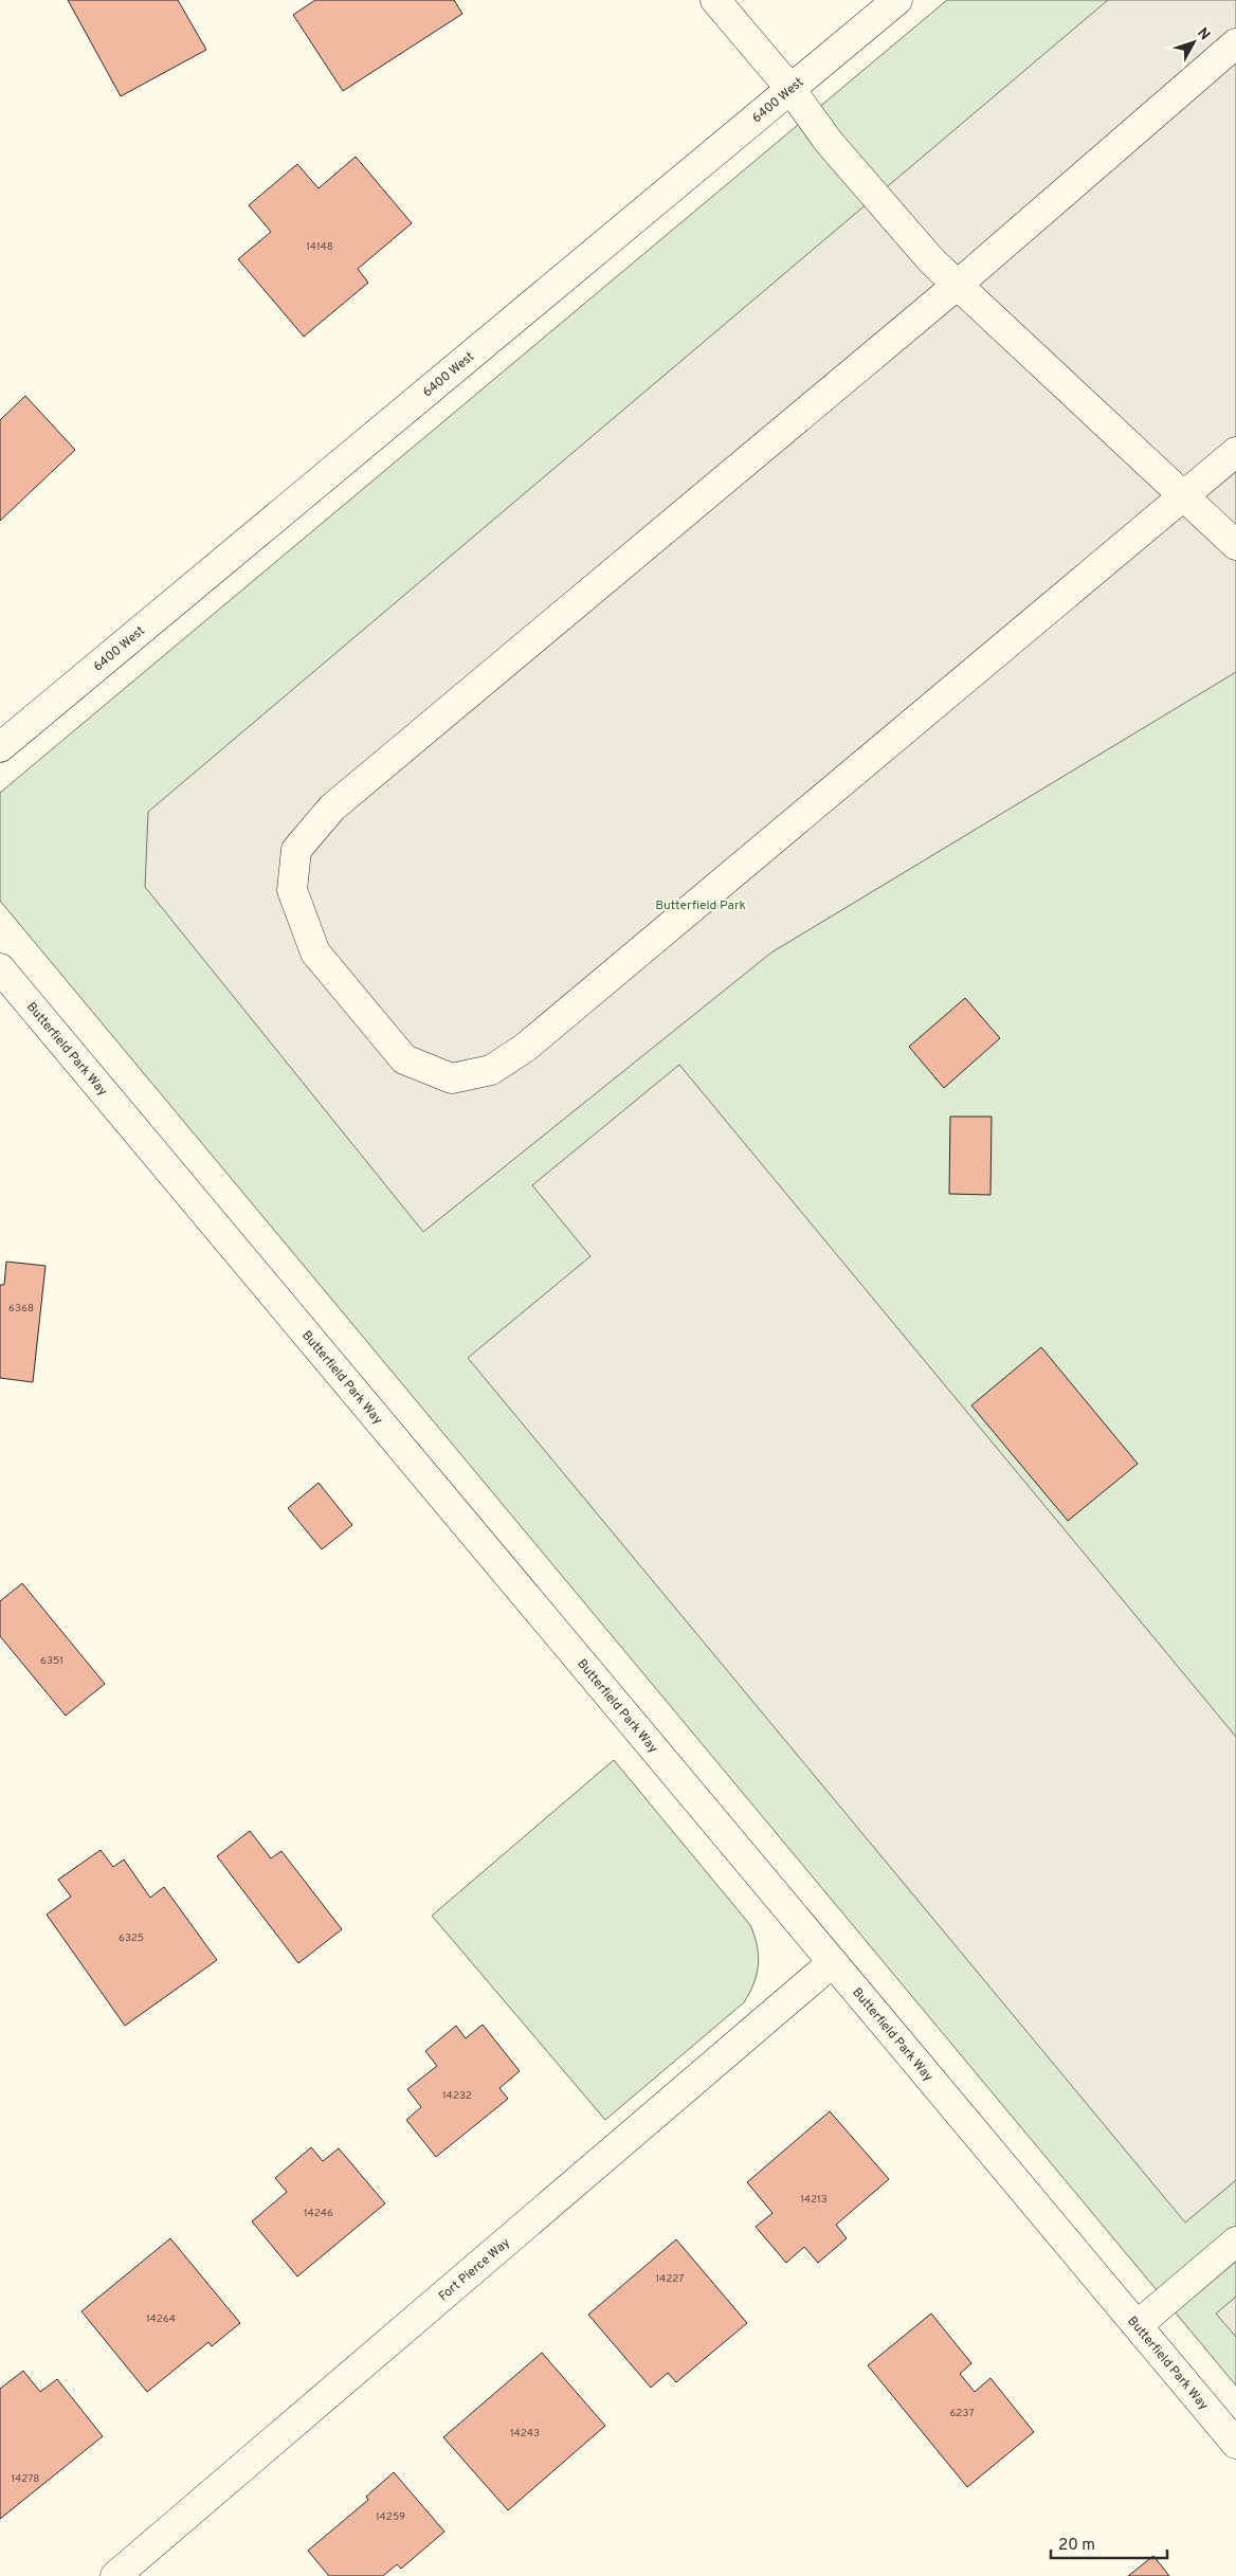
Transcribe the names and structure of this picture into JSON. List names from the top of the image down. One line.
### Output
{"streets":{"street":["6400 West","Butterfield Park Way","Fort Pierce Way"]},"crossings":[["Butterfield Park Way","Fort Pierce Way"]],"parks":["Butterfield Park"],"house_numbers":["14148","6368","6351","6325","14232","14213","14246","14227","14264","6237","14243","14278","14259"],"scale_bar":"20 m","north":"top right"}
